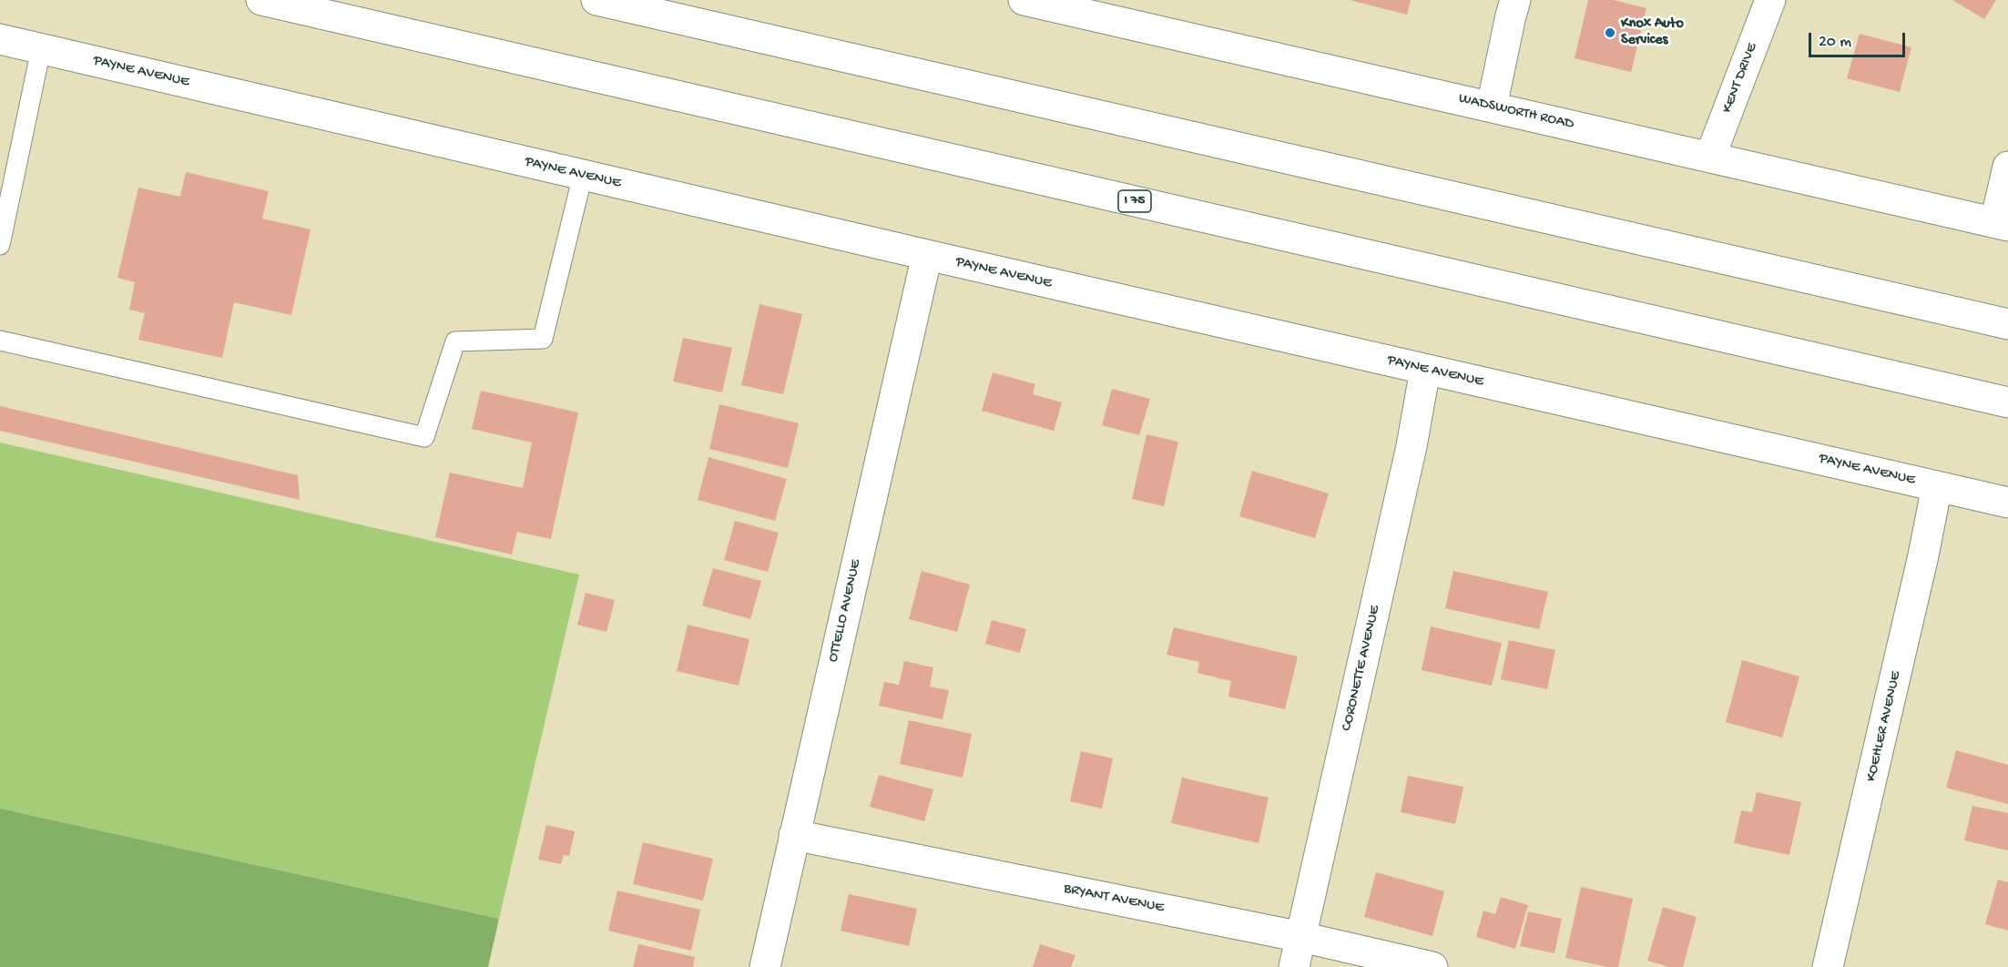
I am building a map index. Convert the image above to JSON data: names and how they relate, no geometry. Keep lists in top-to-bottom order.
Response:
{
  "streets": {
    "main road": [
      "PAYNE AVENUE",
      "KENT DRIVE",
      "WADSWORTH ROAD",
      "I 75",
      "OTTELLO AVENUE",
      "CORONETTE AVENUE",
      "KOEHLER AVENUE",
      "BRYANT AVENUE"
    ]
  },
  "crossings": [
    ["PAYNE AVENUE", "OTTELLO AVENUE"],
    ["PAYNE AVENUE", "CORONETTE AVENUE"],
    ["PAYNE AVENUE", "KOEHLER AVENUE"],
    ["KENT DRIVE", "WADSWORTH ROAD"],
    ["OTTELLO AVENUE", "BRYANT AVENUE"],
    ["CORONETTE AVENUE", "BRYANT AVENUE"]
  ],
  "places": ["Knox Auto Services"],
  "scale_bar": "20 m"
}
